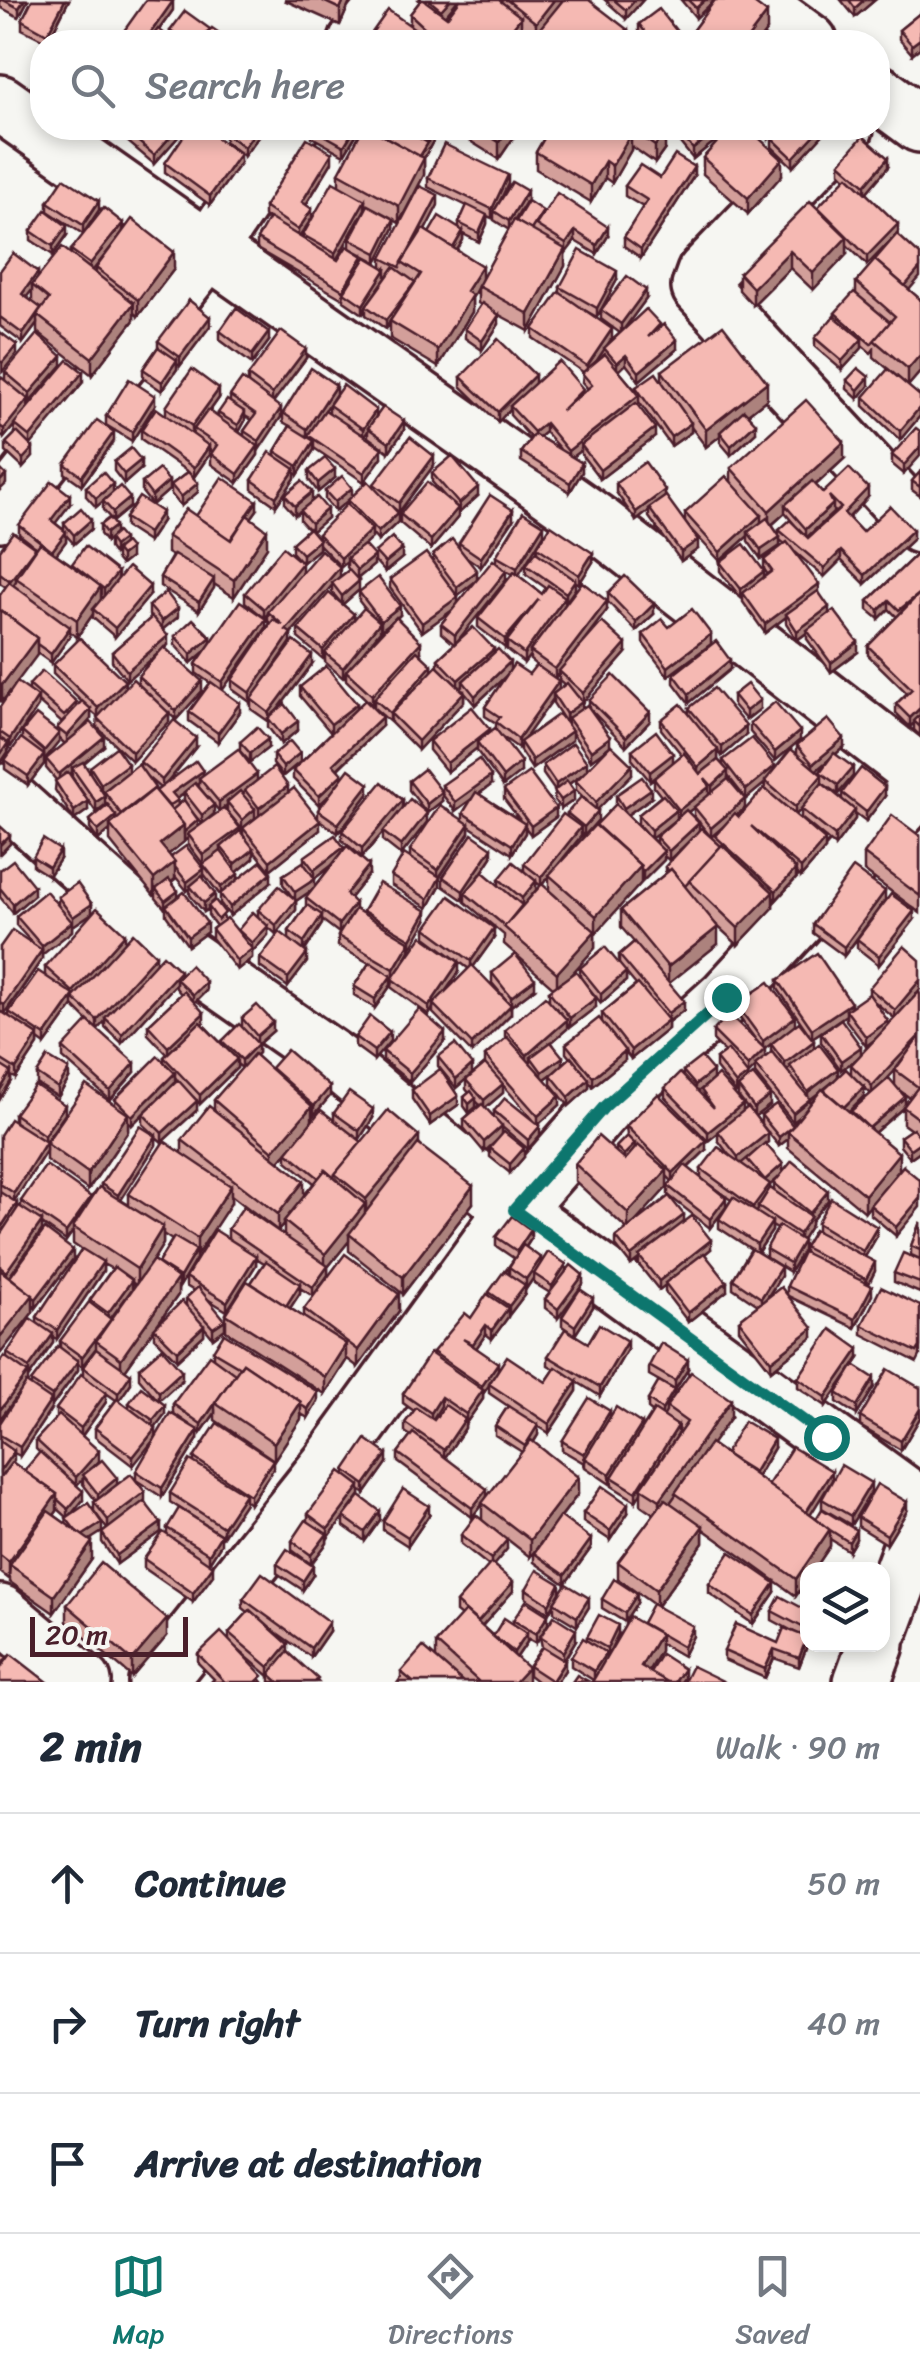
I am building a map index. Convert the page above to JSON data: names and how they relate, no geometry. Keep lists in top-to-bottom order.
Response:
{
  "scale_bar": "20 m",
  "page": {
    "search": "Search here",
    "scale": "20 m",
    "heading": ["2 min", "Walk · 90 m"],
    "list": [
      ["Continue", "50 m"],
      ["Turn right", "40 m"],
      "Arrive at destination"
    ],
    "nav": ["Map", "Directions", "Saved"]
  }
}
